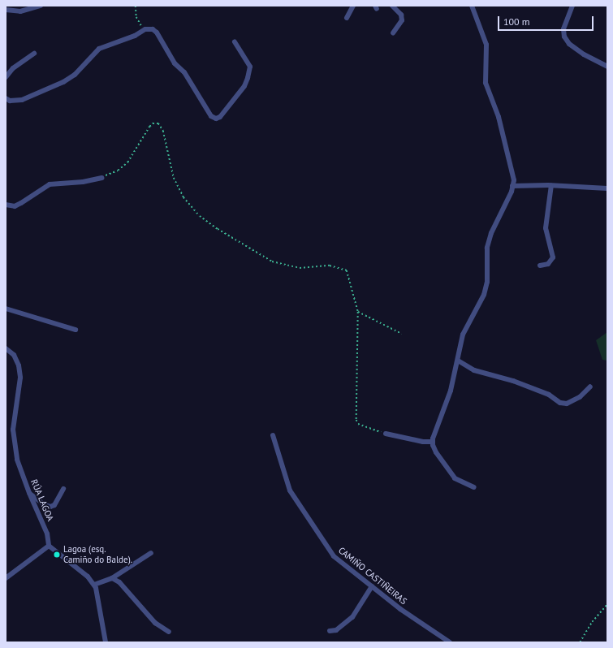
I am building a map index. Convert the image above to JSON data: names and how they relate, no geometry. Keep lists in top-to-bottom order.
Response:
{
  "streets": {
    "street": ["RÚA LAGOA", "CAMIÑO CASTIÑEIRAS"]
  },
  "places": ["Lagoa (esq. Camiño do Balde)."],
  "scale_bar": "100 m"
}
